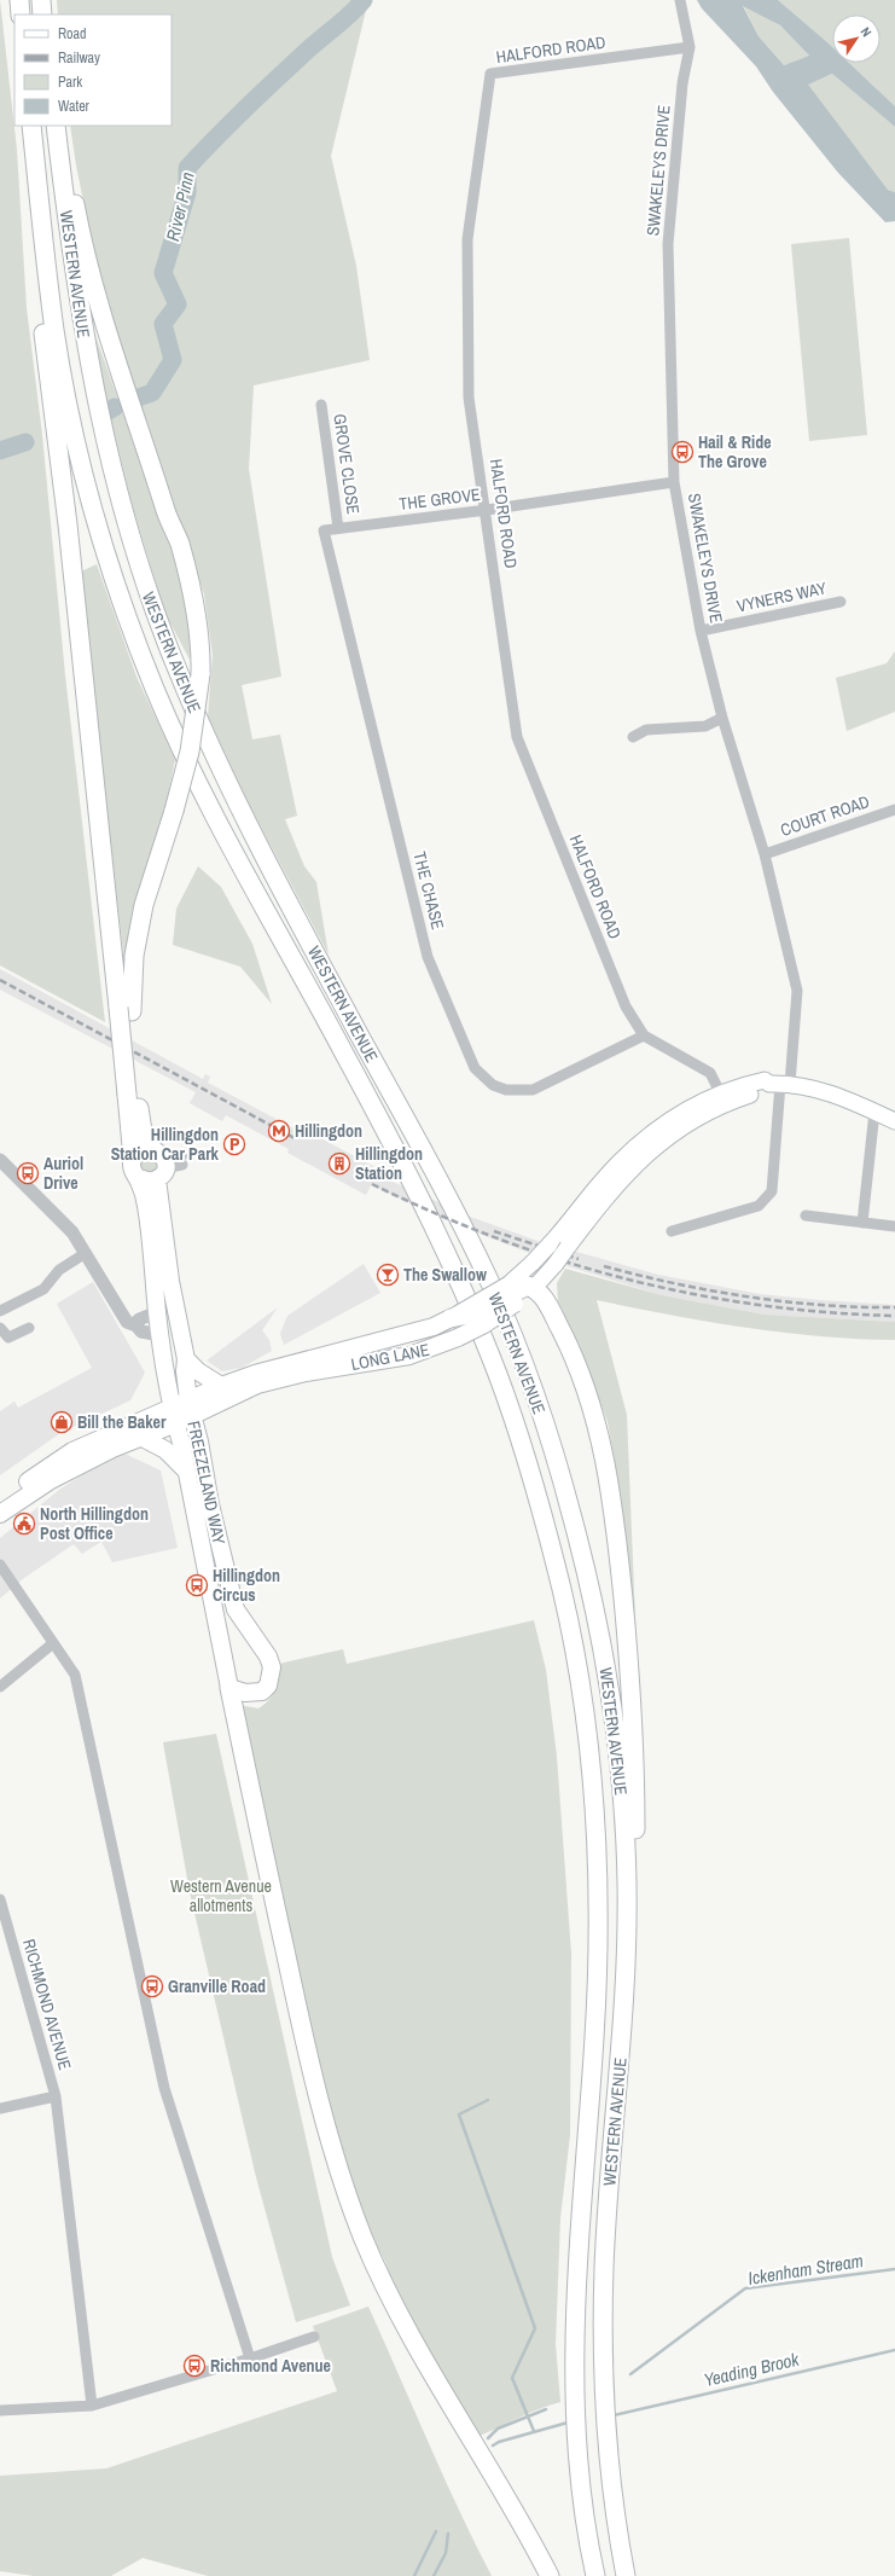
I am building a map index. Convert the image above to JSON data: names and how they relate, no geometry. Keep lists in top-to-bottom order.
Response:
{
  "streets": {
    "highway": ["WESTERN AVENUE"],
    "main road": ["LONG LANE", "FREEZELAND WAY"],
    "street": [
      "HALFORD ROAD",
      "SWAKELEYS DRIVE",
      "GROVE CLOSE",
      "THE GROVE",
      "VYNERS WAY",
      "COURT ROAD",
      "THE CHASE",
      "RICHMOND AVENUE"
    ]
  },
  "crossings": [
    ["HALFORD ROAD", "SWAKELEYS DRIVE"],
    ["HALFORD ROAD", "THE GROVE"],
    ["HALFORD ROAD", "THE CHASE"],
    ["HALFORD ROAD", "LONG LANE"],
    ["SWAKELEYS DRIVE", "THE GROVE"],
    ["SWAKELEYS DRIVE", "VYNERS WAY"],
    ["SWAKELEYS DRIVE", "COURT ROAD"],
    ["SWAKELEYS DRIVE", "LONG LANE"],
    ["GROVE CLOSE", "THE GROVE"],
    ["THE GROVE", "THE CHASE"],
    ["LONG LANE", "FREEZELAND WAY"]
  ],
  "water": ["River Pinn", "Ickenham Stream", "Yeading Brook"],
  "parks": ["Western Avenue allotments"],
  "places": {
    "bus stop": [
      "Hail & Ride The Grove",
      "Auriol Drive",
      "Hillingdon Circus",
      "Granville Road",
      "Richmond Avenue"
    ],
    "metro station": ["Hillingdon"],
    "parking": ["Hillingdon Station Car Park"],
    "building": ["Hillingdon Station"],
    "bar": ["The Swallow"],
    "shop": ["Bill the Baker"],
    "public building": ["North Hillingdon Post Office"]
  },
  "legend": [
    "Road",
    "Railway",
    "Park",
    "Water"
  ],
  "north": "top right"
}
